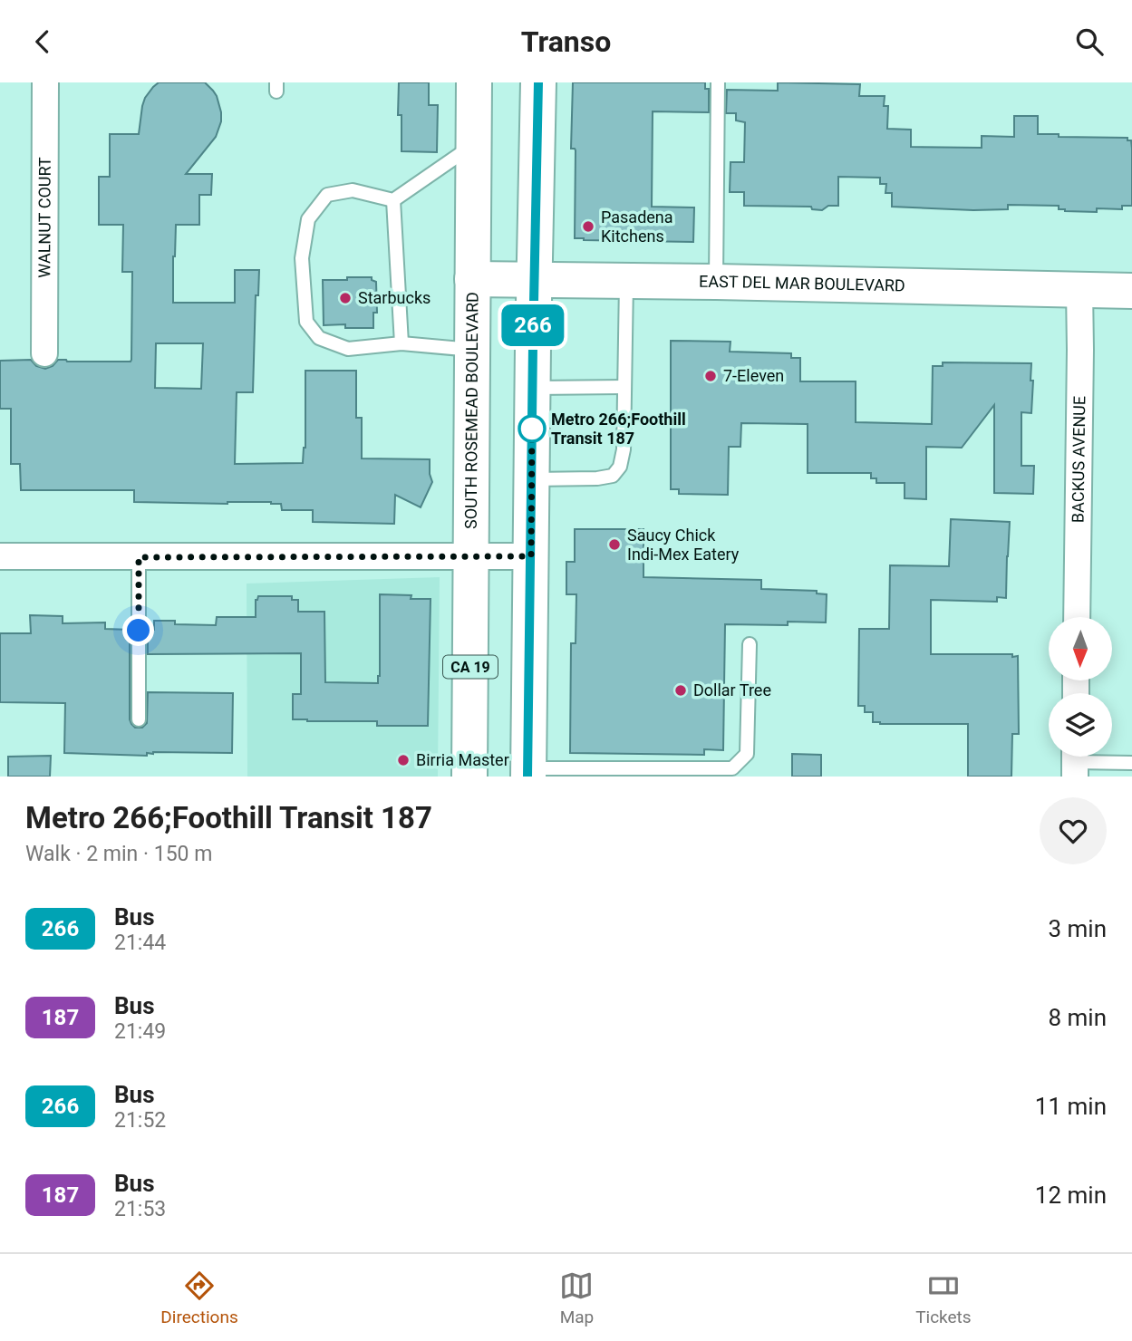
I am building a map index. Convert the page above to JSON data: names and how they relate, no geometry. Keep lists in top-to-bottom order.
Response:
{
  "streets": {
    "main road": ["EAST DEL MAR BOULEVARD", "SOUTH ROSEMEAD BOULEVARD", "CA 19"],
    "street": ["WALNUT COURT", "BACKUS AVENUE"]
  },
  "crossings": [
    ["EAST DEL MAR BOULEVARD", "SOUTH ROSEMEAD BOULEVARD"],
    ["EAST DEL MAR BOULEVARD", "BACKUS AVENUE"]
  ],
  "places": [
    "Pasadena Kitchens",
    "Starbucks",
    "7-Eleven",
    "Metro 266;Foothill Transit 187",
    "Saucy Chick Indi-Mex Eatery",
    "Dollar Tree",
    "Birria Master"
  ],
  "lines": ["bus line 266"],
  "north": "bottom",
  "page": {
    "header": "Transo",
    "on_map": "266",
    "heading": ["Metro 266;Foothill Transit 187", "Walk · 2 min · 150 m"],
    "list": [
      {
        "mark": "266",
        "name": "Bus",
        "note": "21:44",
        "value": "3 min"
      },
      {
        "mark": "187",
        "name": "Bus",
        "note": "21:49",
        "value": "8 min"
      },
      {
        "mark": "266",
        "name": "Bus",
        "note": "21:52",
        "value": "11 min"
      },
      {
        "mark": "187",
        "name": "Bus",
        "note": "21:53",
        "value": "12 min"
      }
    ],
    "tabs": ["Directions", "Map", "Tickets"]
  }
}
